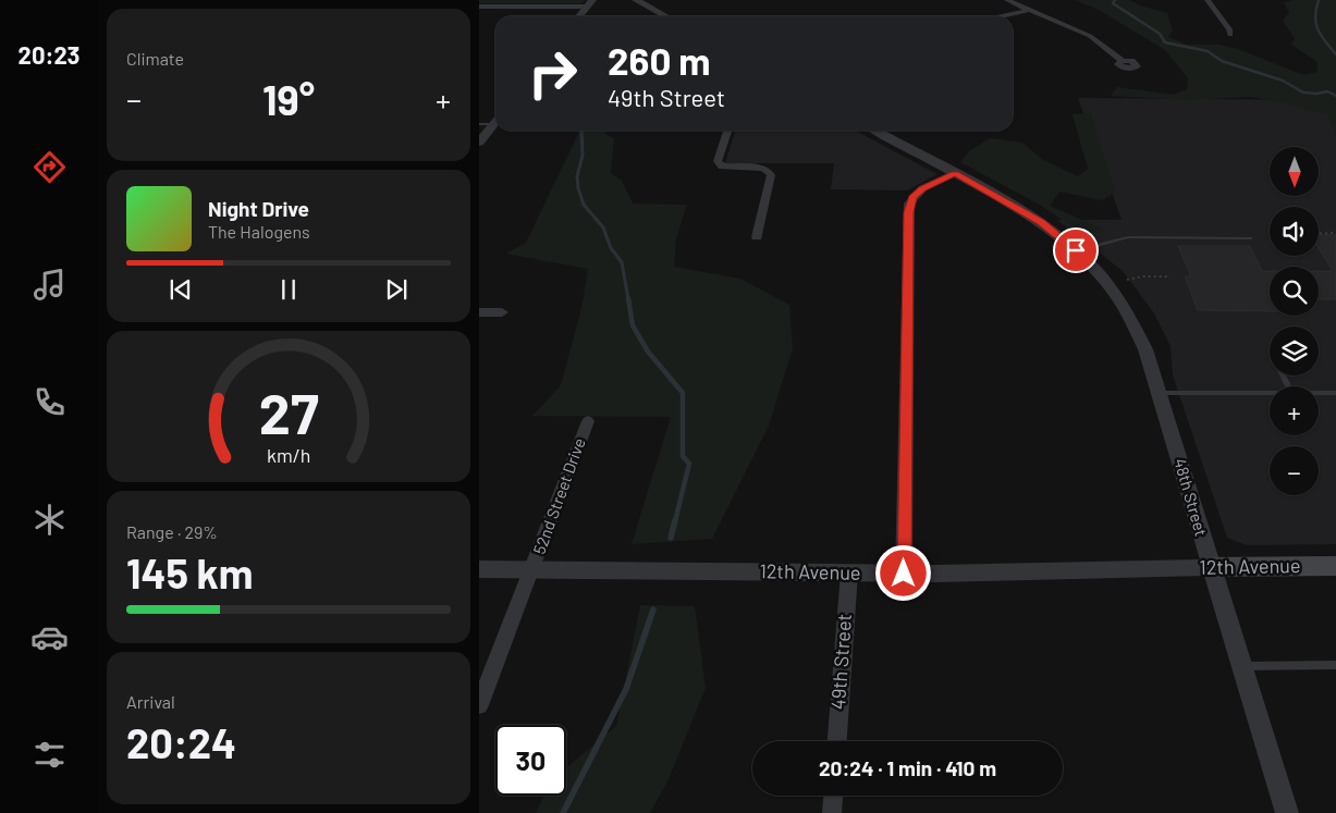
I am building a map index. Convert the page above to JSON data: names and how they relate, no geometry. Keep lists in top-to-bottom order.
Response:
{
  "streets": {
    "main road": ["12th Avenue"],
    "street": ["52nd Street Drive", "48th Street", "49th Street"]
  },
  "crossings": [
    ["52nd Street Drive", "12th Avenue"],
    ["48th Street", "12th Avenue"],
    ["12th Avenue", "49th Street"]
  ],
  "north": "bottom",
  "page": {
    "tabs": "20:23",
    "tile": [
      "Climate",
      ["Range · 29%", "145 km"],
      ["Arrival", "20:24"]
    ],
    "turn": ["260 m", "49th Street"],
    "heat": ["−", "19°", "+"],
    "map_buttons": ["+", "−"],
    "song": ["Night Drive", "The Halogens"],
    "limit": "30",
    "trip": "20:24 · 1 min · 410 m",
    "gauge": ["27", "km/h"]
  }
}
